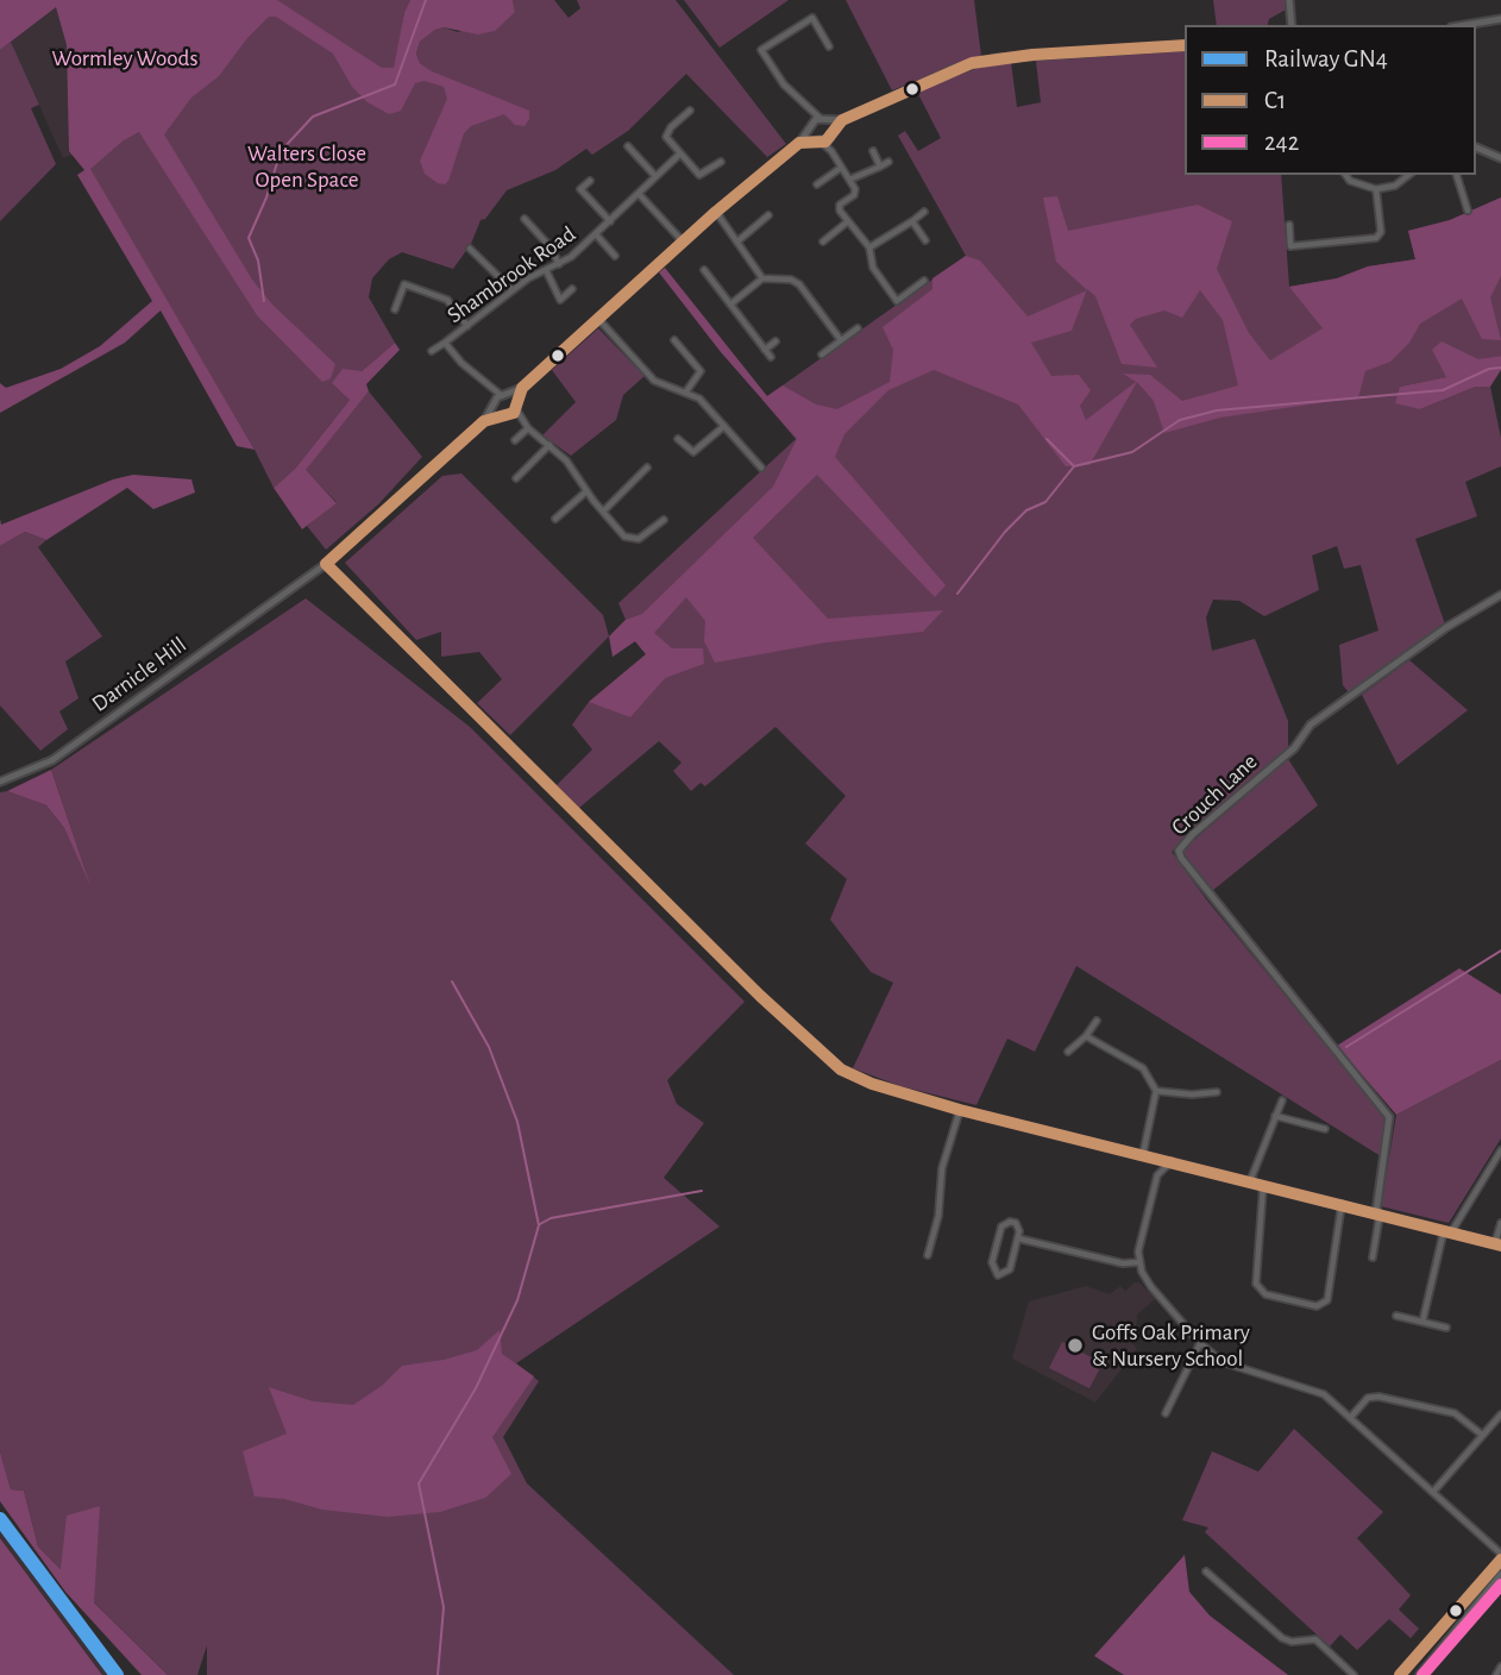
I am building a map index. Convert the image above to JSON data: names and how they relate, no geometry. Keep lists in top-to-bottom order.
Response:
{
  "streets": {
    "street": ["Shambrook Road", "Darnicle Hill", "Crouch Lane"]
  },
  "crossings": [
    ["Shambrook Road", "Darnicle Hill"]
  ],
  "parks": ["Wormley Woods", "Walters Close Open Space"],
  "places": ["Goffs Oak Primary & Nursery School"],
  "lines": ["transit line C1", "rail line GN4", "transit line 242"],
  "legend": ["Railway GN4", "C1", "242"]
}
